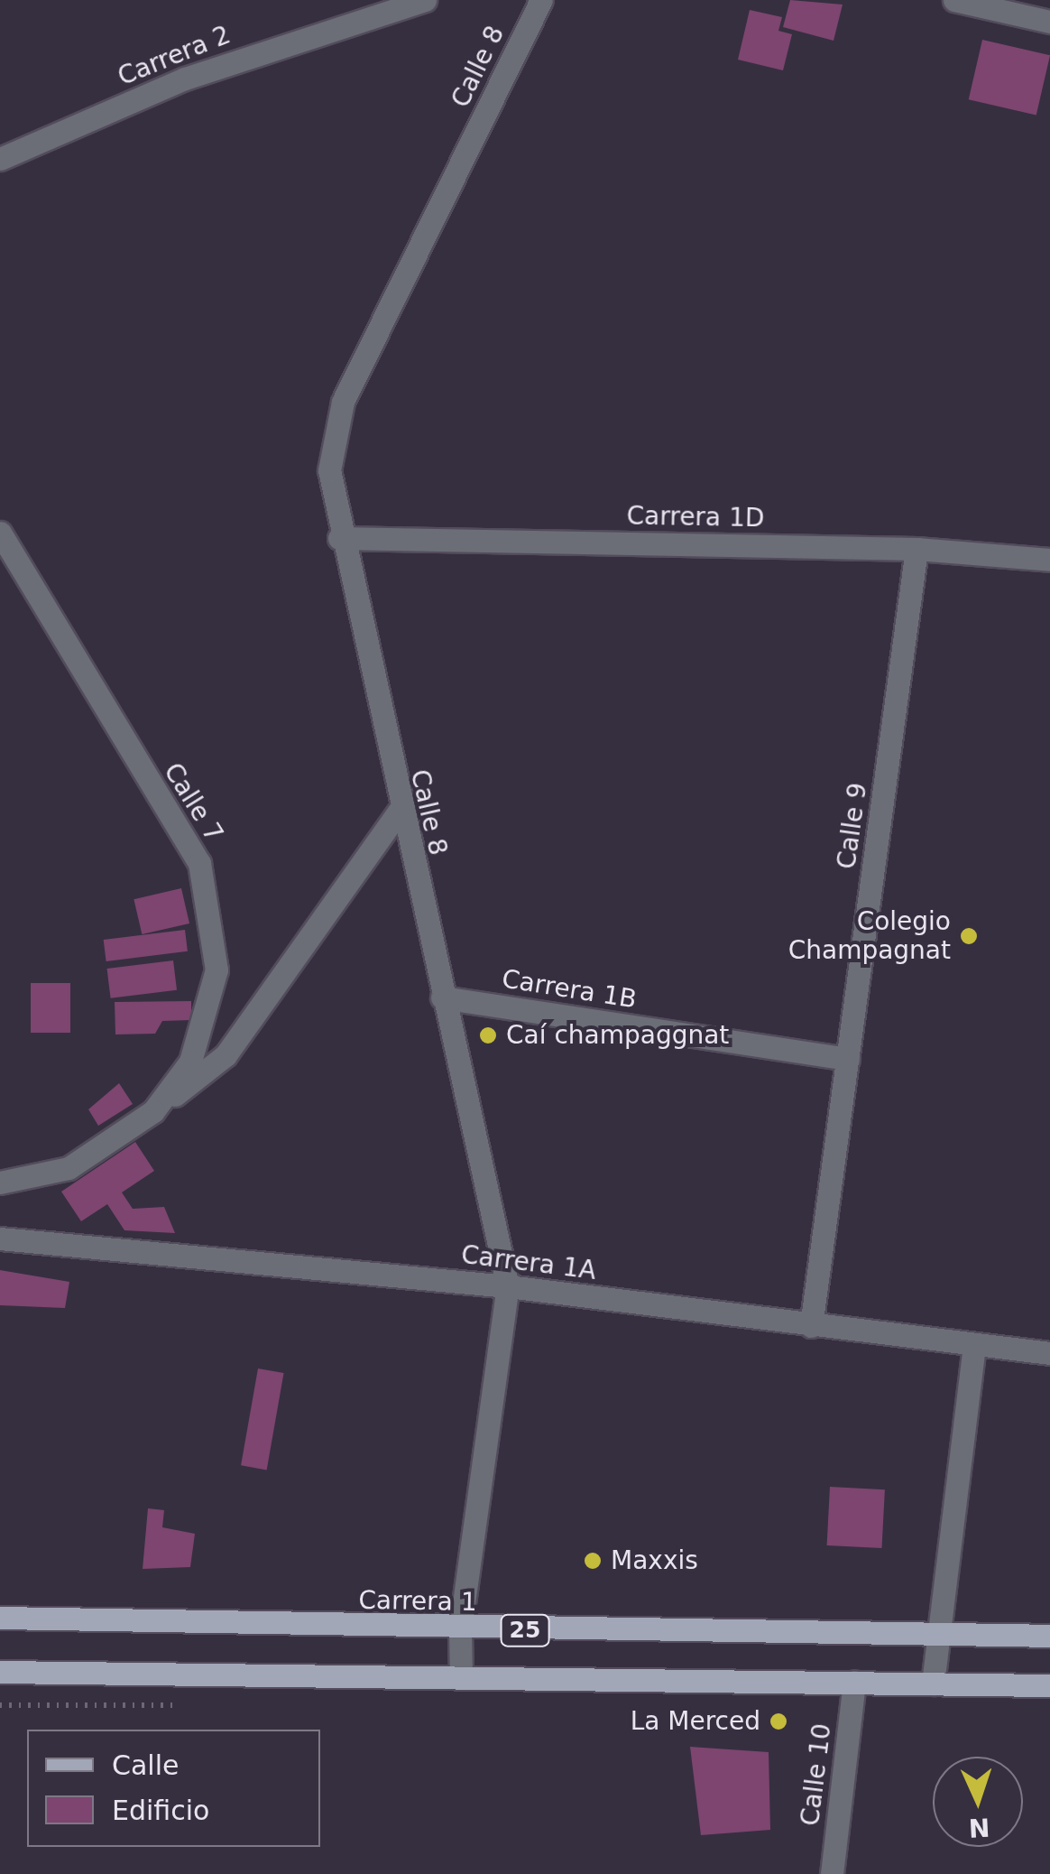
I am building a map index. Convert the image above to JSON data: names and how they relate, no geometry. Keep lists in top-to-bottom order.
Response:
{
  "streets": {
    "main road": ["Carrera 1", "25"],
    "street": [
      "Carrera 2",
      "Calle 8",
      "Carrera 1D",
      "Calle 7",
      "Calle 9",
      "Carrera 1B",
      "Carrera 1A",
      "Calle 10"
    ]
  },
  "crossings": [
    ["Calle 8", "Carrera 1D"],
    ["Calle 8", "Carrera 1B"],
    ["Calle 8", "Carrera 1A"],
    ["Calle 8", "Carrera 1"],
    ["Calle 8", "25"],
    ["Carrera 1D", "Calle 9"],
    ["Calle 9", "Carrera 1B"],
    ["Calle 9", "Carrera 1A"],
    ["25", "Calle 10"]
  ],
  "places": [
    "Colegio Champagnat",
    "Caí champaggnat",
    "Maxxis",
    "La Merced"
  ],
  "legend": ["Calle", "Edificio"],
  "north": "bottom"
}
